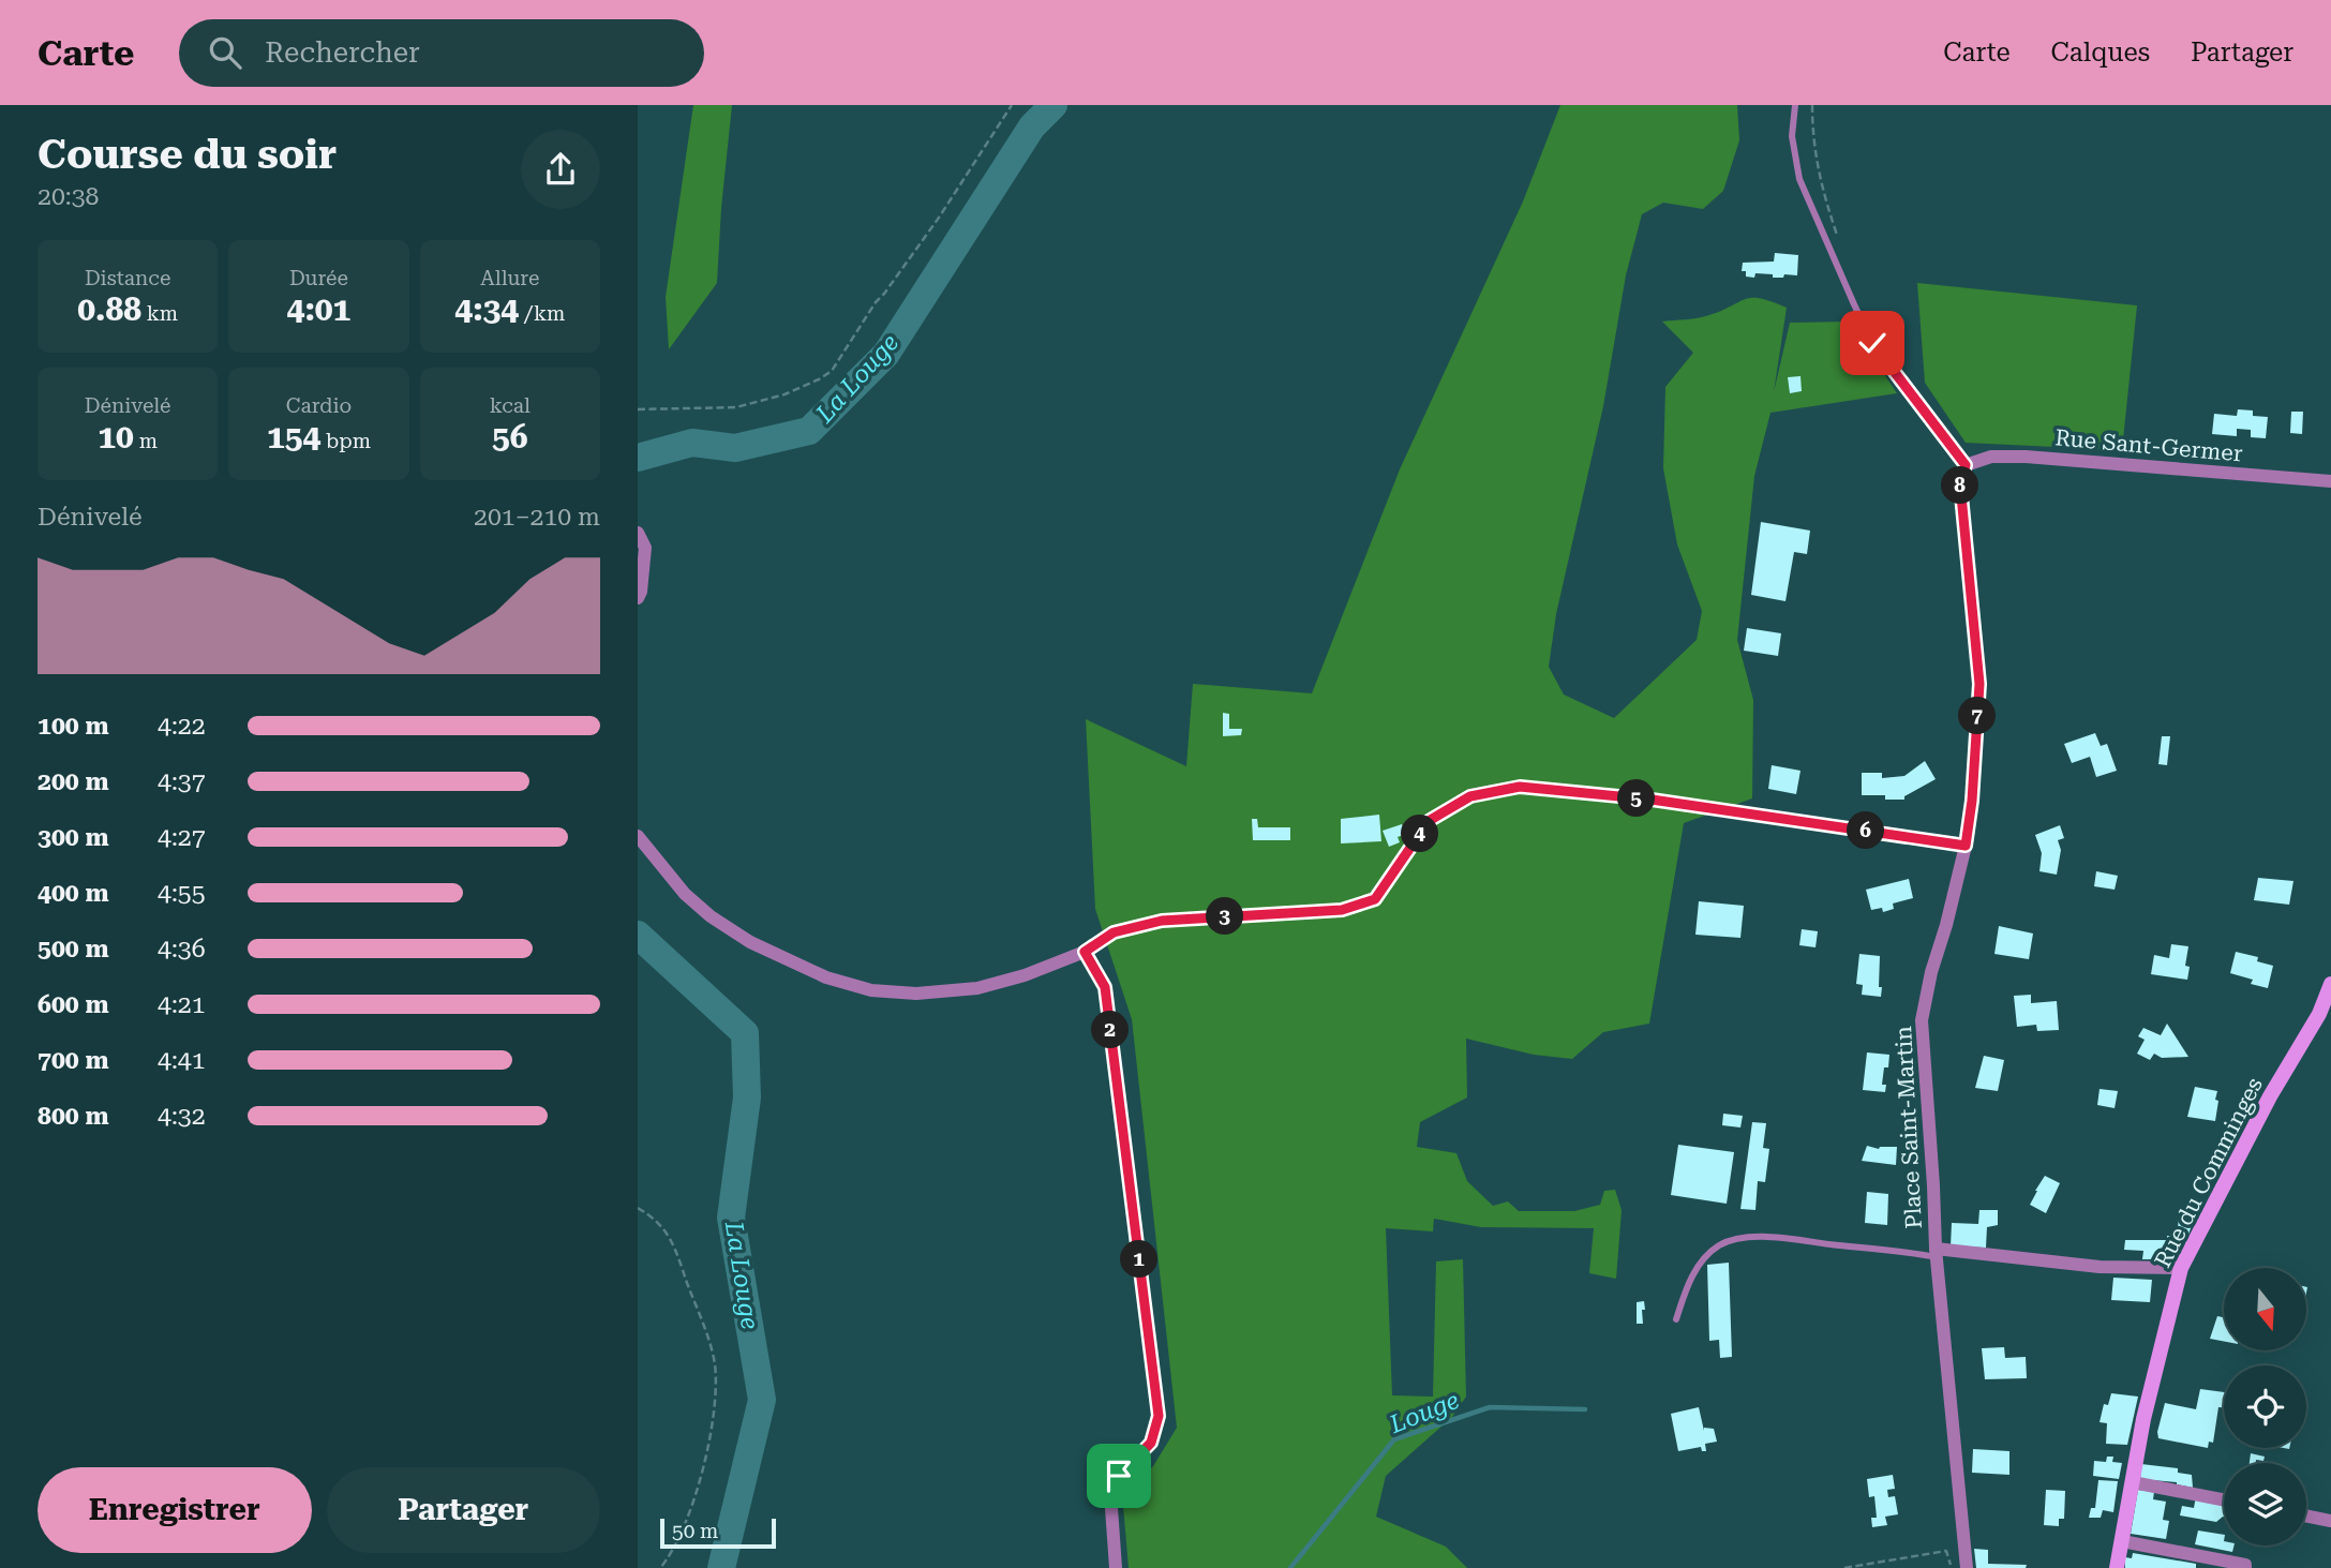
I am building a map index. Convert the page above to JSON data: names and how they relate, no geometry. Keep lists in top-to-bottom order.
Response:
{
  "streets": {
    "street": ["Rue Sant-Germer", "Place Saint-Martin", "Rue du Comminges"]
  },
  "crossings": [
    ["Rue Sant-Germer", "Place Saint-Martin"]
  ],
  "water": ["La Louge", "Louge"],
  "scale_bar": "50 m",
  "north": "bottom",
  "page": {
    "header": "Carte",
    "search": "Rechercher",
    "nav": ["Carte", "Calques", "Partager"],
    "heading": ["Course du soir", "20:38"],
    "stats": [
      ["Distance", "0.88 km"],
      ["Durée", "4:01"],
      ["Allure", "4:34 /km"],
      ["Dénivelé", "10 m"],
      ["Cardio", "154 bpm"],
      ["kcal", "56"]
    ],
    "pins": [
      "8",
      "7",
      "5",
      "6",
      "4",
      "3",
      "2",
      "1"
    ],
    "chart": ["Dénivelé", "201–210 m"],
    "list": [
      {
        "name": "100 m",
        "note": "4:22"
      },
      {
        "name": "200 m",
        "note": "4:37"
      },
      {
        "name": "300 m",
        "note": "4:27"
      },
      {
        "name": "400 m",
        "note": "4:55"
      },
      {
        "name": "500 m",
        "note": "4:36"
      },
      {
        "name": "600 m",
        "note": "4:21"
      },
      {
        "name": "700 m",
        "note": "4:41"
      },
      {
        "name": "800 m",
        "note": "4:32"
      }
    ],
    "buttons": ["Enregistrer", "Partager"],
    "scale": "50 m"
  }
}
